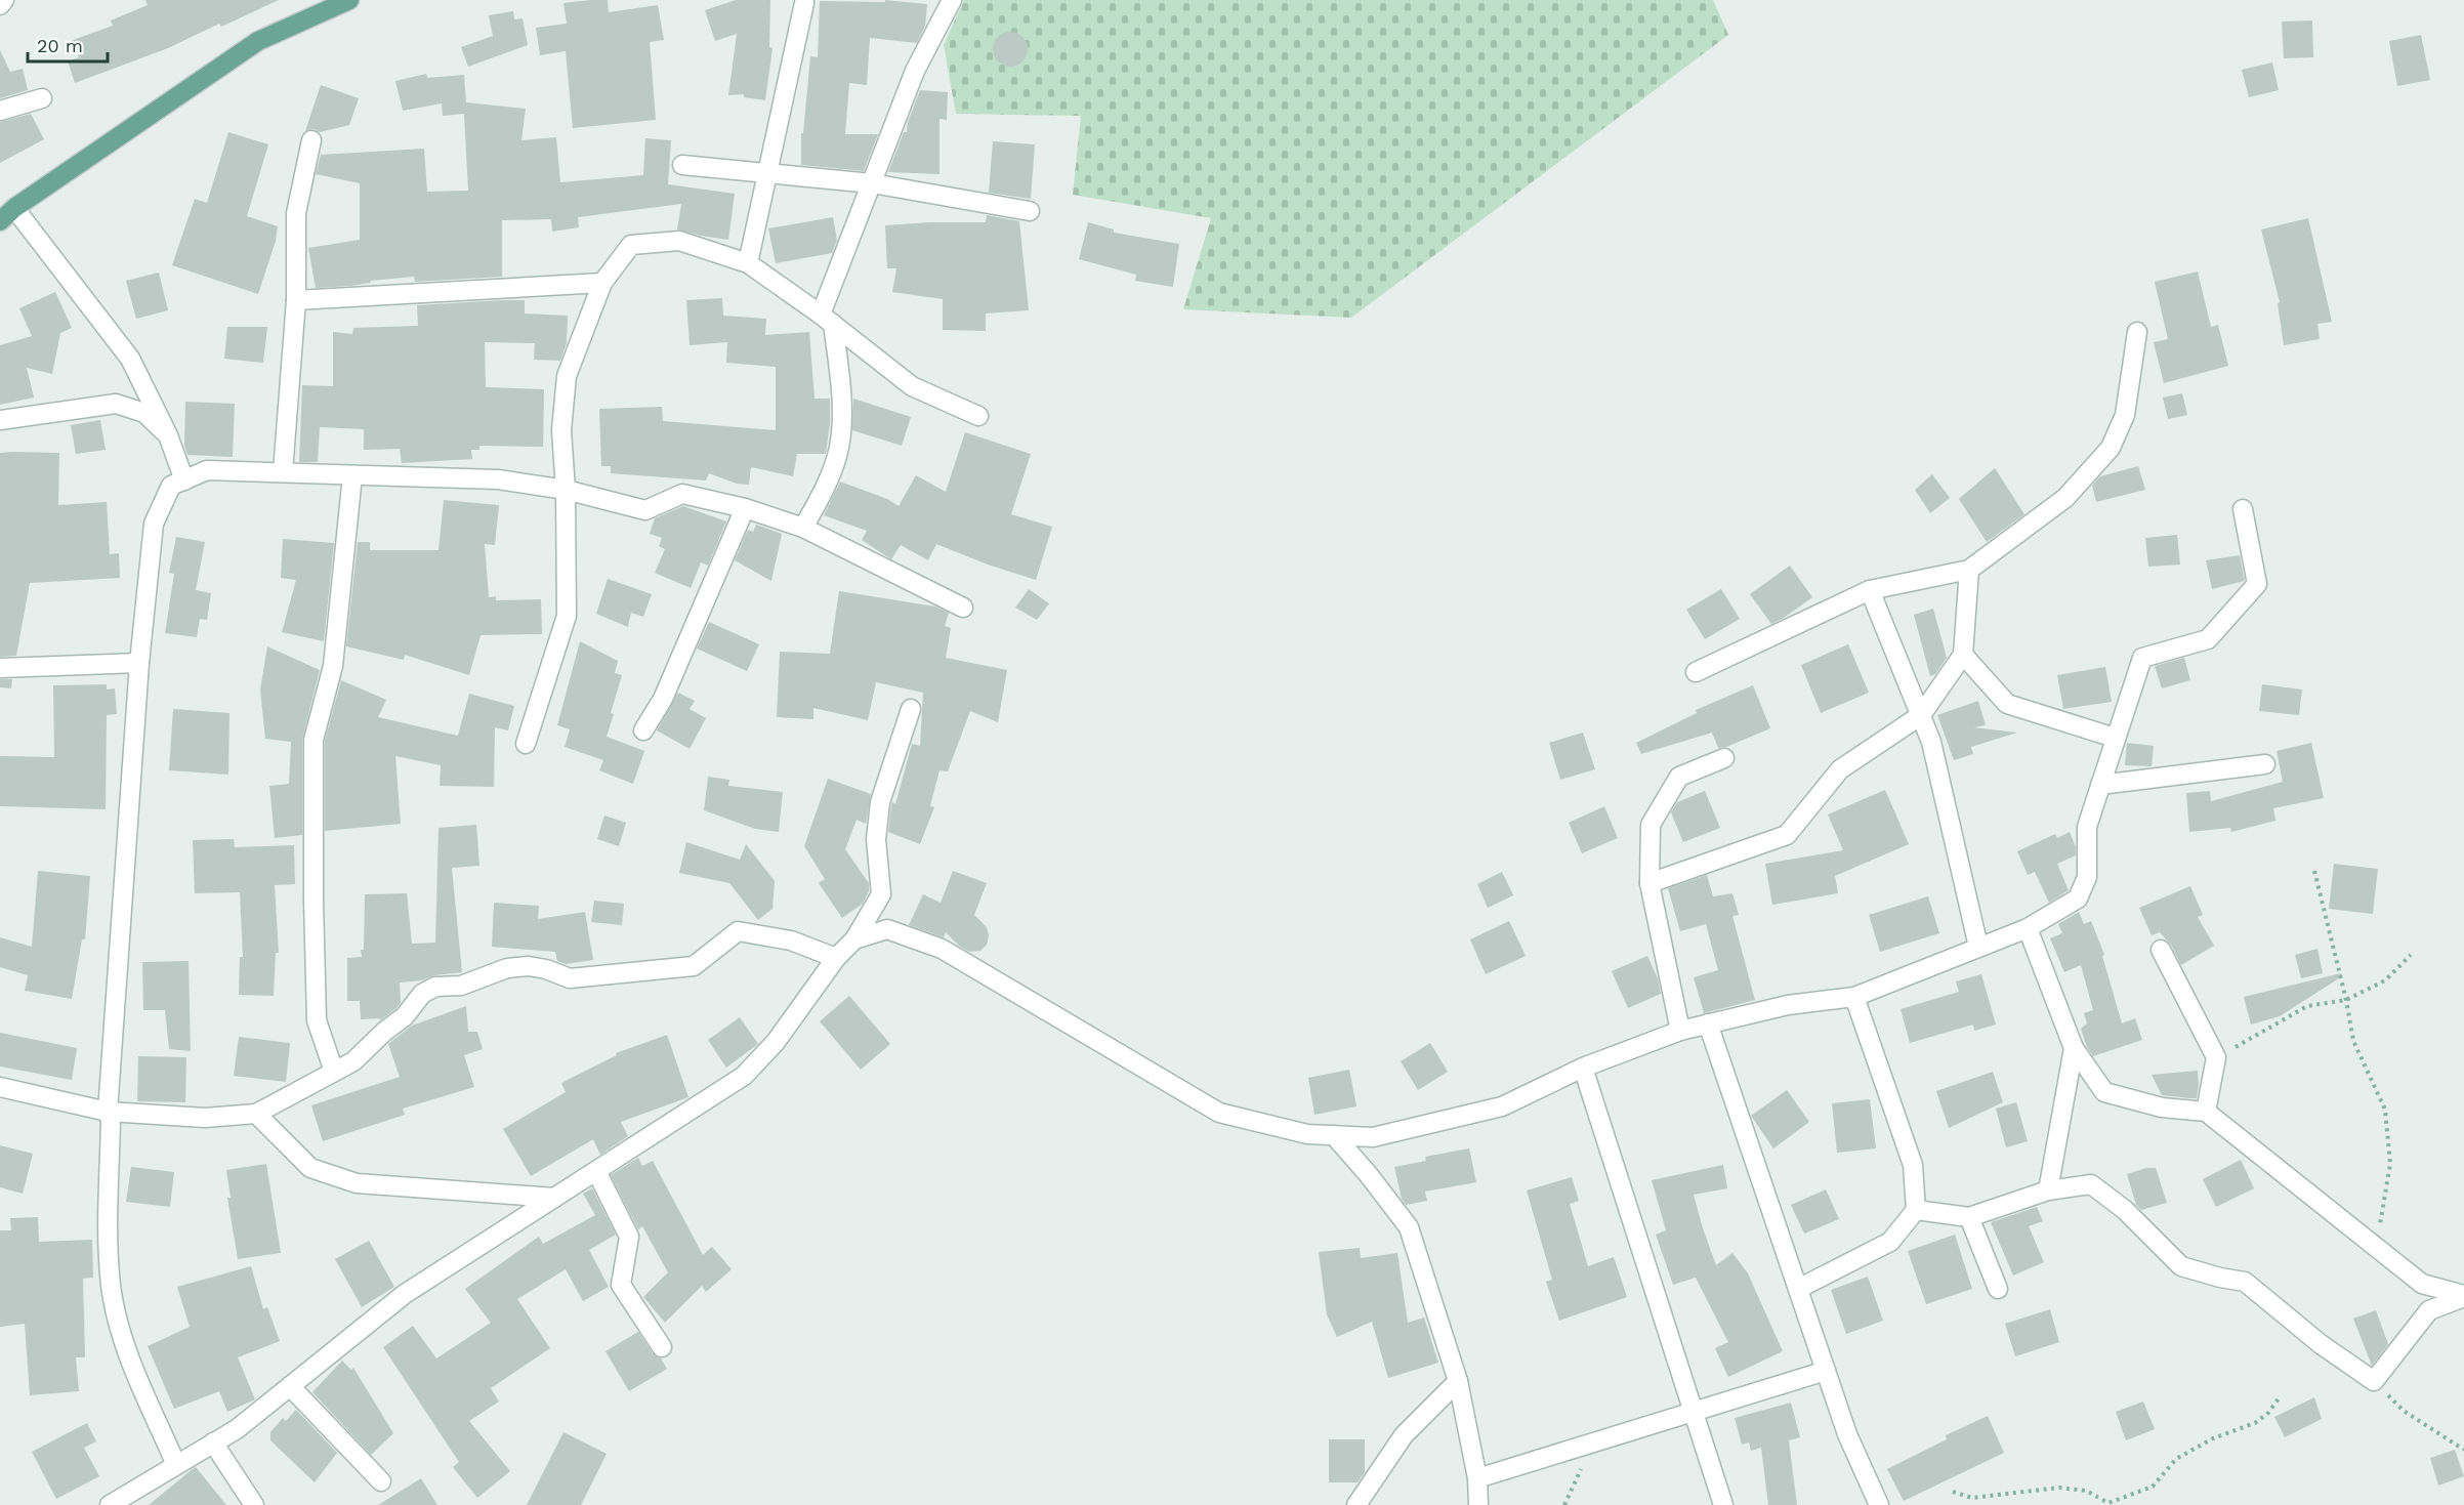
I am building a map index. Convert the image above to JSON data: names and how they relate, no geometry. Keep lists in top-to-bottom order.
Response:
{
  "scale_bar": "20 m"
}
